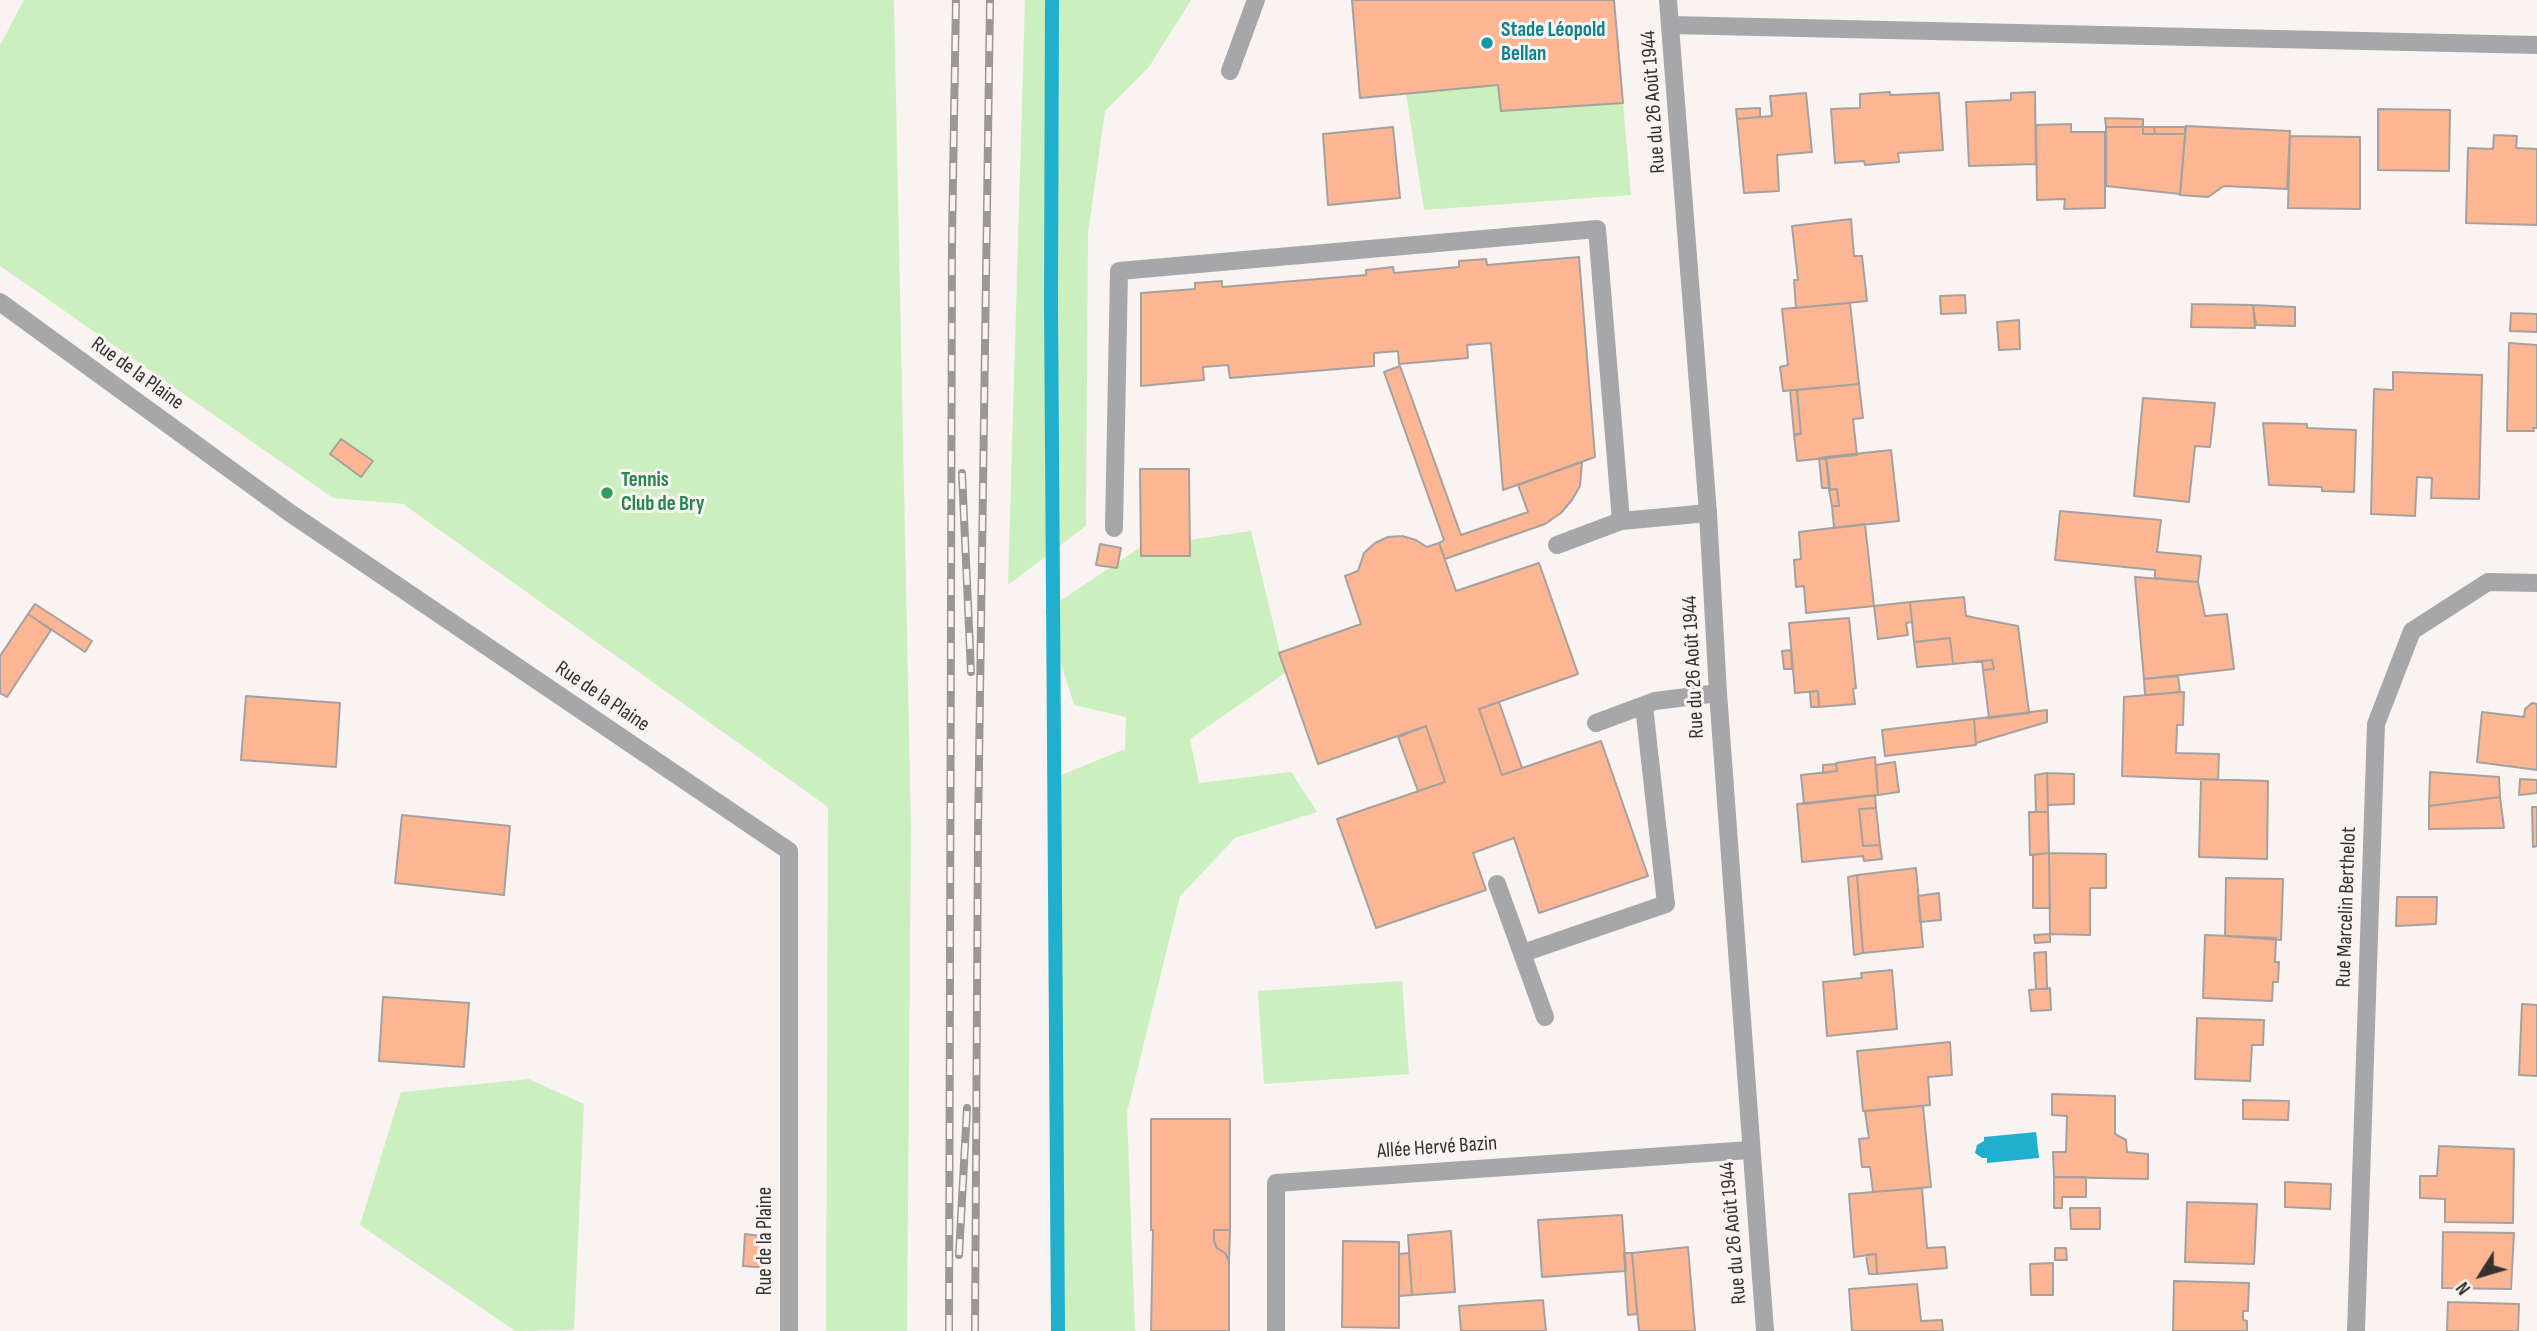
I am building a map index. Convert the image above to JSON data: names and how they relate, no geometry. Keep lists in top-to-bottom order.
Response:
{
  "streets": {
    "street": [
      "Rue du 26 Août 1944",
      "Rue de la Plaine",
      "Rue Marcelin Berthelot",
      "Allée Hervé Bazin"
    ]
  },
  "crossings": [
    ["Rue du 26 Août 1944", "Allée Hervé Bazin"]
  ],
  "places": ["Stade Léopold Bellan", "Tennis Club de Bry"],
  "north": "bottom left"
}
